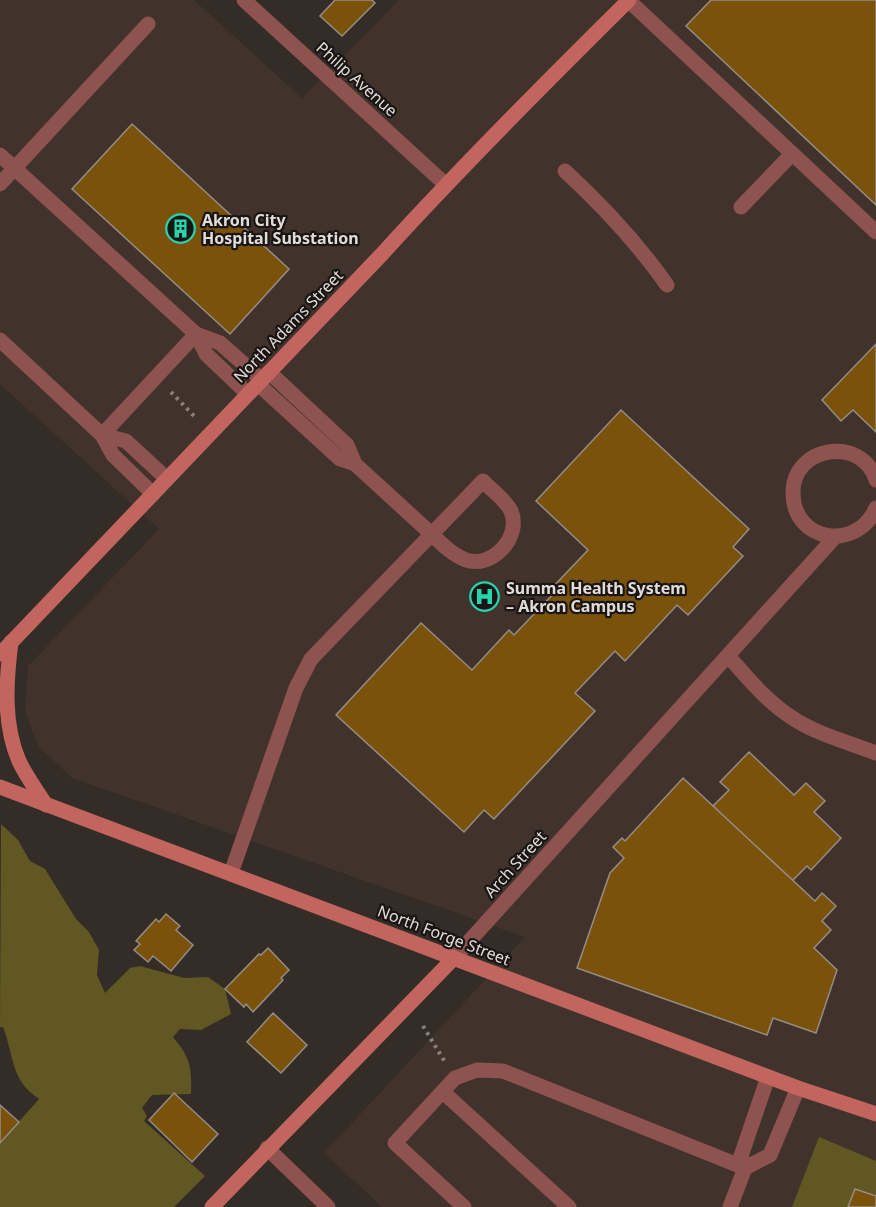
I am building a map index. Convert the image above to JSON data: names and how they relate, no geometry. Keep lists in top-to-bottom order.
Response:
{
  "streets": {
    "street": [
      "Philip Avenue",
      "North Adams Street",
      "Arch Street",
      "North Forge Street"
    ]
  },
  "crossings": [
    ["Philip Avenue", "North Adams Street"],
    ["Arch Street", "North Forge Street"]
  ],
  "places": {
    "building": ["Akron City Hospital Substation"],
    "hospital": ["Summa Health System – Akron Campus"]
  }
}
